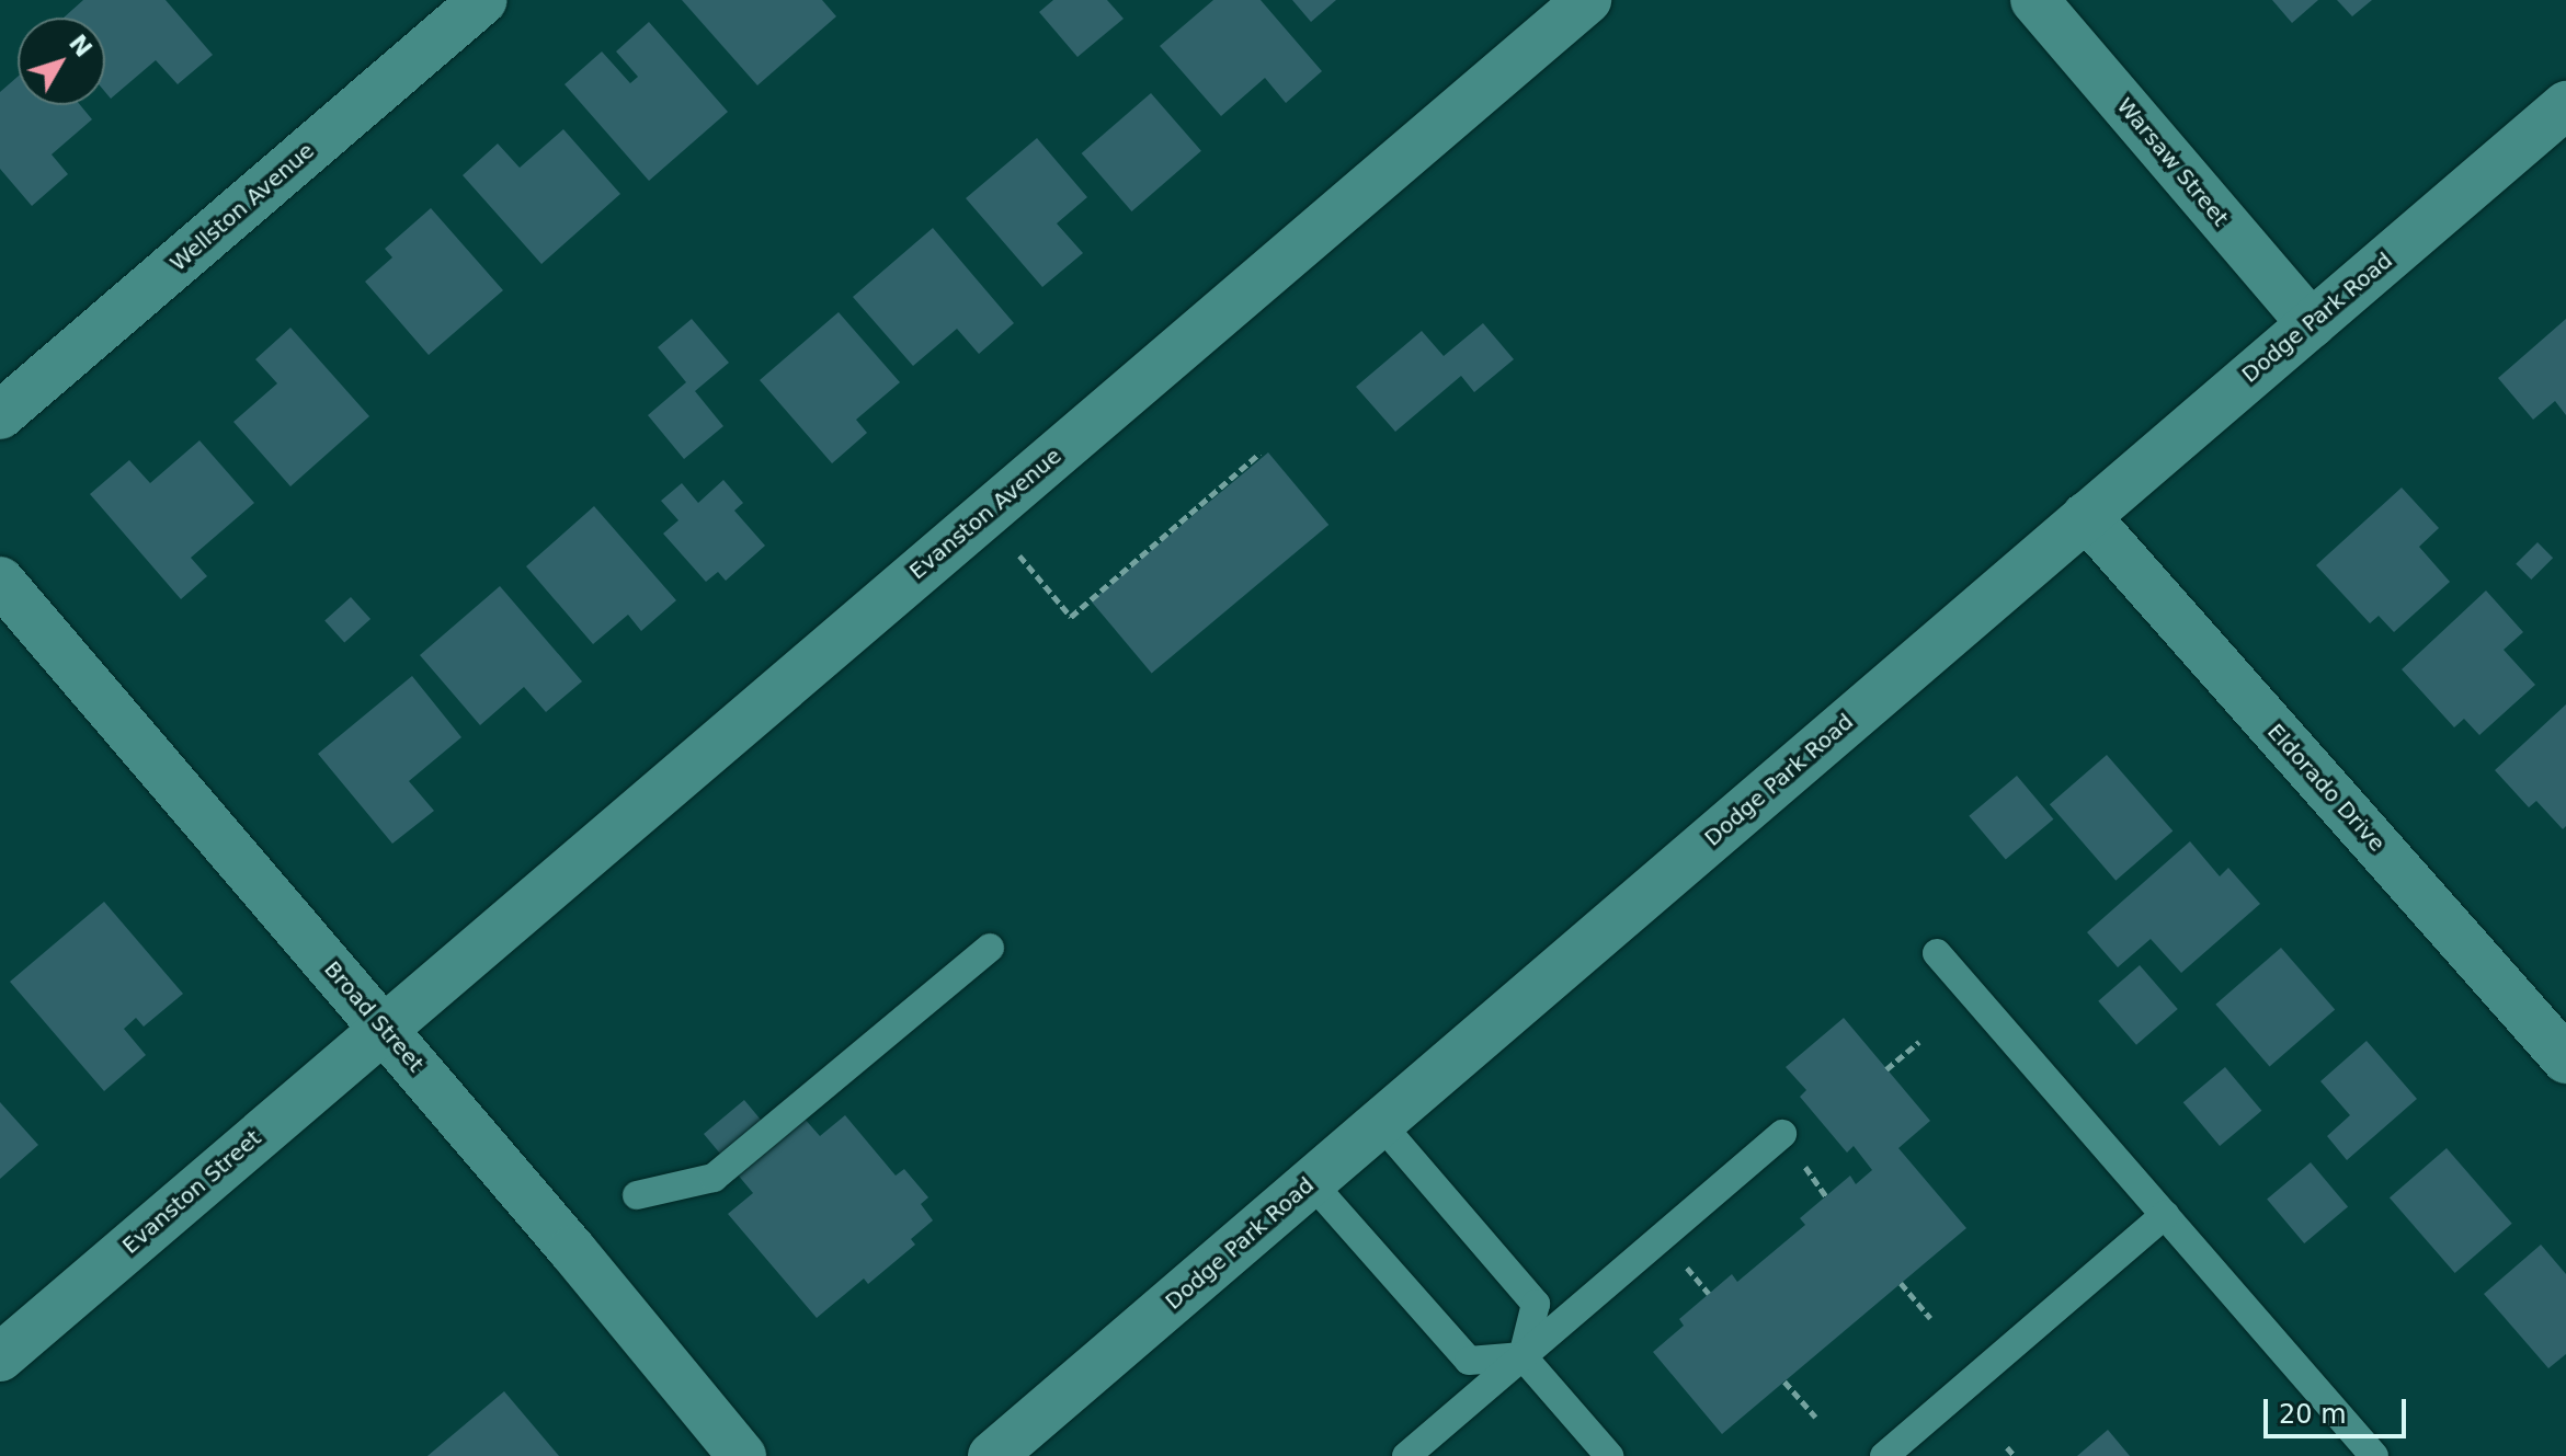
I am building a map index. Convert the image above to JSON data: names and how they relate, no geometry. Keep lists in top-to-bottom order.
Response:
{
  "streets": {
    "street": [
      "Warsaw Street",
      "Wellston Avenue",
      "Dodge Park Road",
      "Evanston Avenue",
      "Eldorado Drive",
      "Broad Street",
      "Evanston Street"
    ]
  },
  "crossings": [
    ["Warsaw Street", "Dodge Park Road"],
    ["Dodge Park Road", "Eldorado Drive"],
    ["Evanston Avenue", "Broad Street"],
    ["Evanston Avenue", "Evanston Street"],
    ["Broad Street", "Evanston Street"]
  ],
  "scale_bar": "20 m",
  "north": "top right"
}
